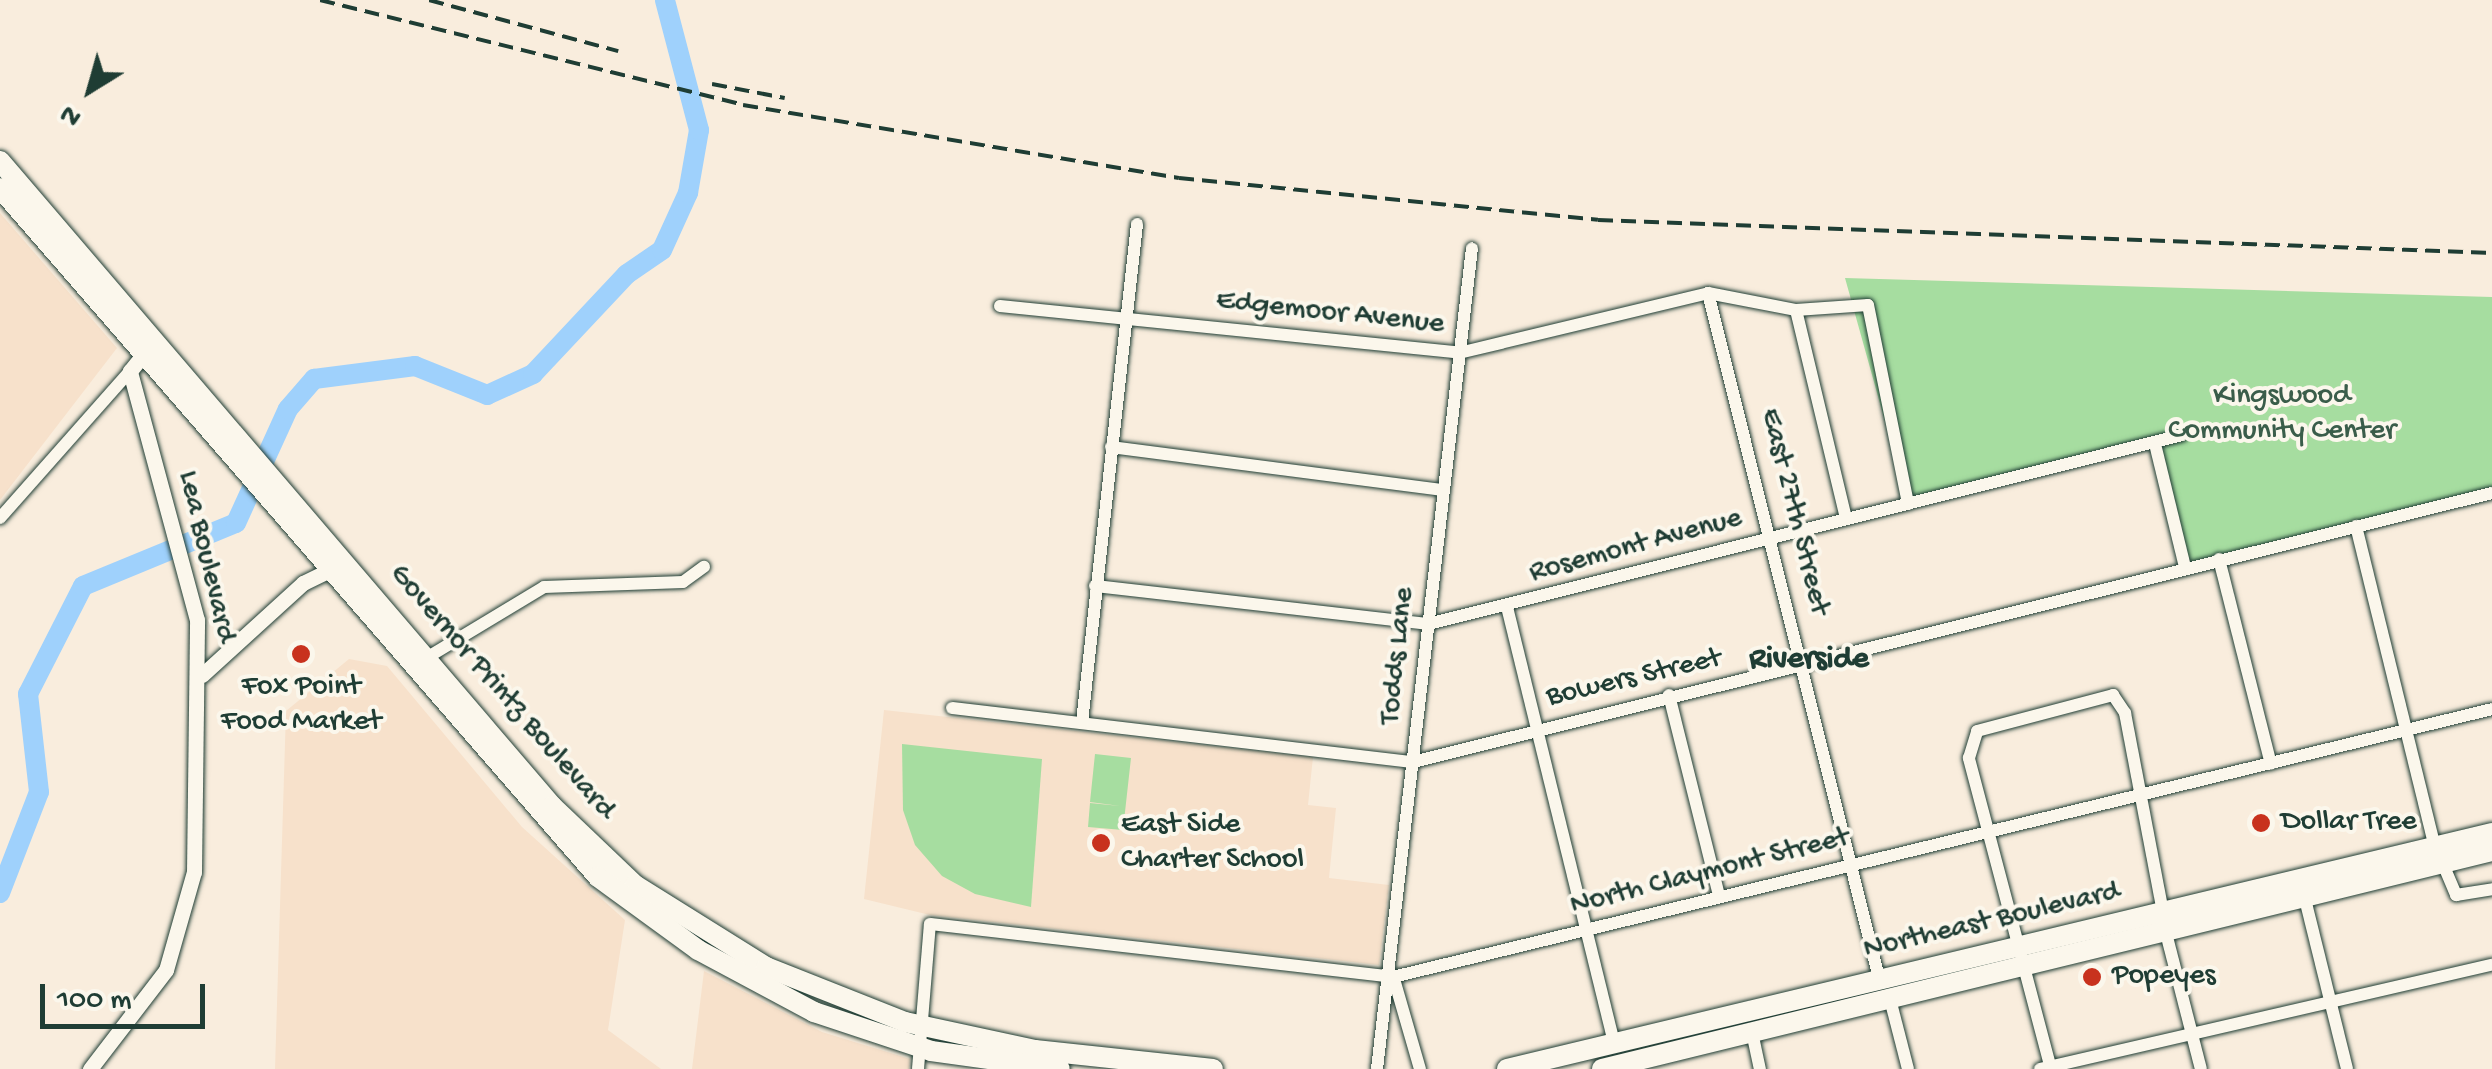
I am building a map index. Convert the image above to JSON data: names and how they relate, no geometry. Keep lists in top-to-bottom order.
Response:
{
  "streets": {
    "main road": ["Governor Printz Boulevard", "Northeast Boulevard"],
    "street": [
      "Edgemoor Avenue",
      "East 27th Street",
      "Rosemont Avenue",
      "Lea Boulevard",
      "Todds Lane",
      "Bowers Street",
      "North Claymont Street"
    ]
  },
  "crossings": [
    ["Edgemoor Avenue", "East 27th Street"],
    ["Edgemoor Avenue", "Todds Lane"],
    ["East 27th Street", "Rosemont Avenue"],
    ["East 27th Street", "Bowers Street"],
    ["East 27th Street", "North Claymont Street"],
    ["East 27th Street", "Northeast Boulevard"],
    ["Rosemont Avenue", "Todds Lane"],
    ["Lea Boulevard", "Governor Printz Boulevard"],
    ["Todds Lane", "Bowers Street"],
    ["Todds Lane", "North Claymont Street"],
    ["Governor Printz Boulevard", "North Claymont Street"]
  ],
  "districts": ["Riverside"],
  "parks": ["Kingswood Community Center"],
  "places": [
    "Fox Point Food Market",
    "Dollar Tree",
    "East Side Charter School",
    "Popeyes"
  ],
  "scale_bar": "100 m",
  "north": "bottom left"
}
